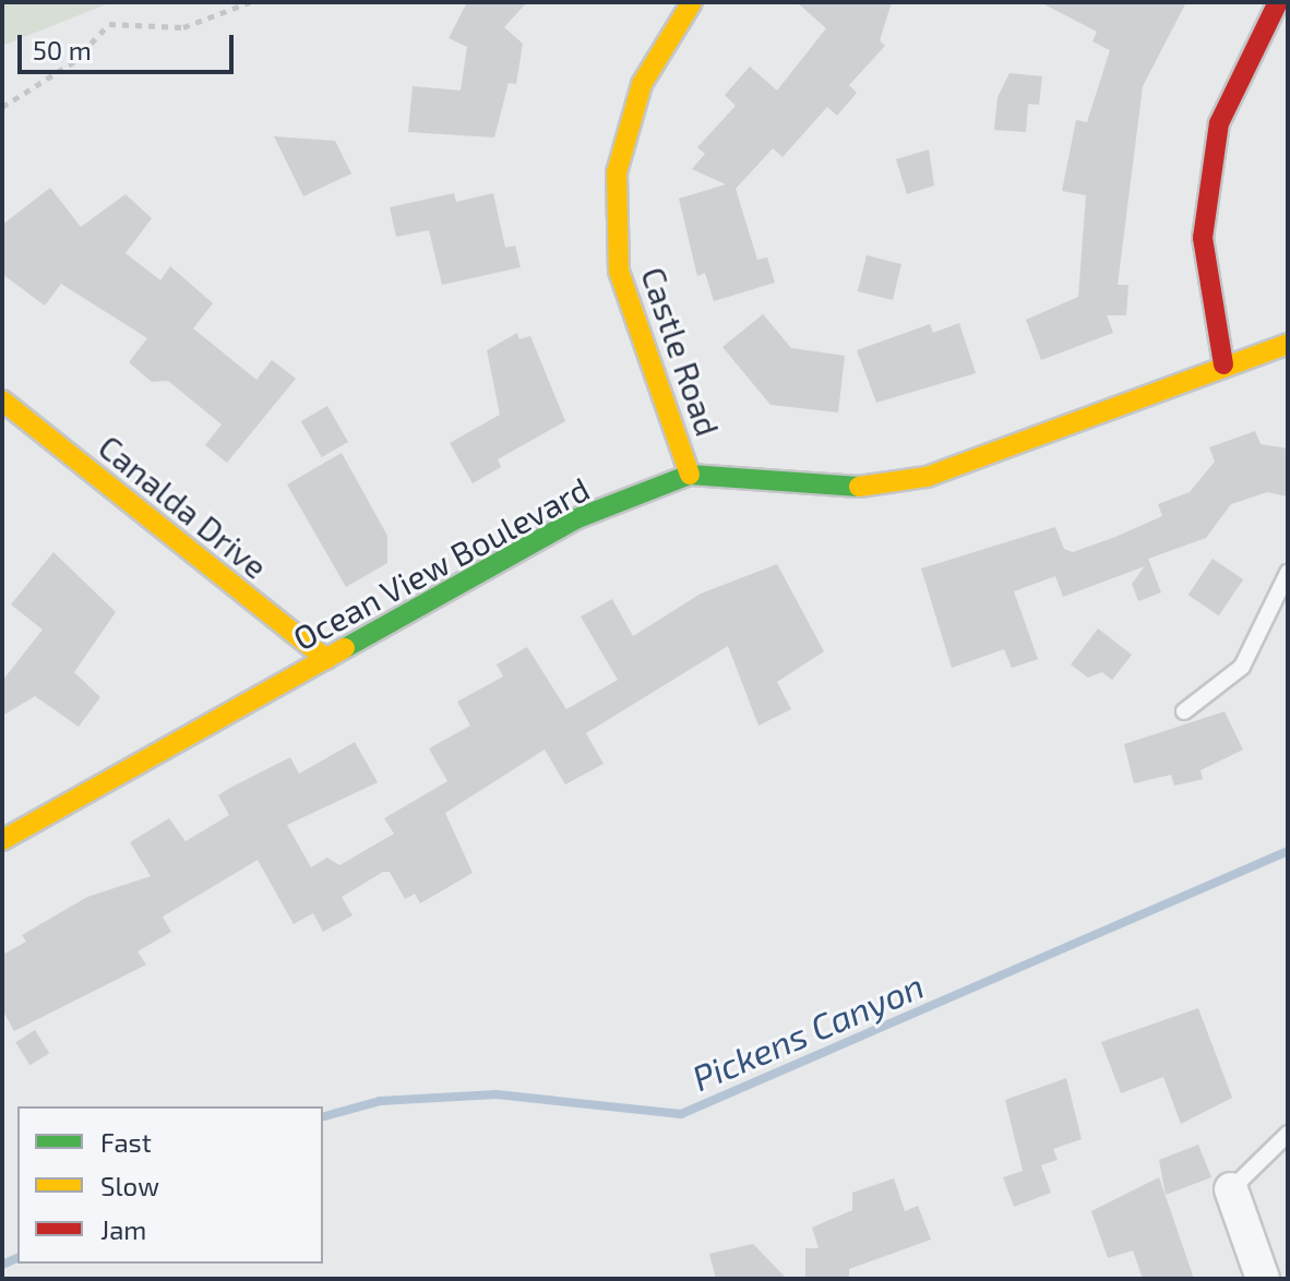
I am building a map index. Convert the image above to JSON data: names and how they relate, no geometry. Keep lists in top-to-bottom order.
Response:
{
  "streets": {
    "street": ["Castle Road", "Canalda Drive", "Ocean View Boulevard"]
  },
  "crossings": [
    ["Castle Road", "Ocean View Boulevard"],
    ["Canalda Drive", "Ocean View Boulevard"]
  ],
  "water": ["Pickens Canyon"],
  "legend": ["Fast", "Slow", "Jam"],
  "scale_bar": "50 m"
}
